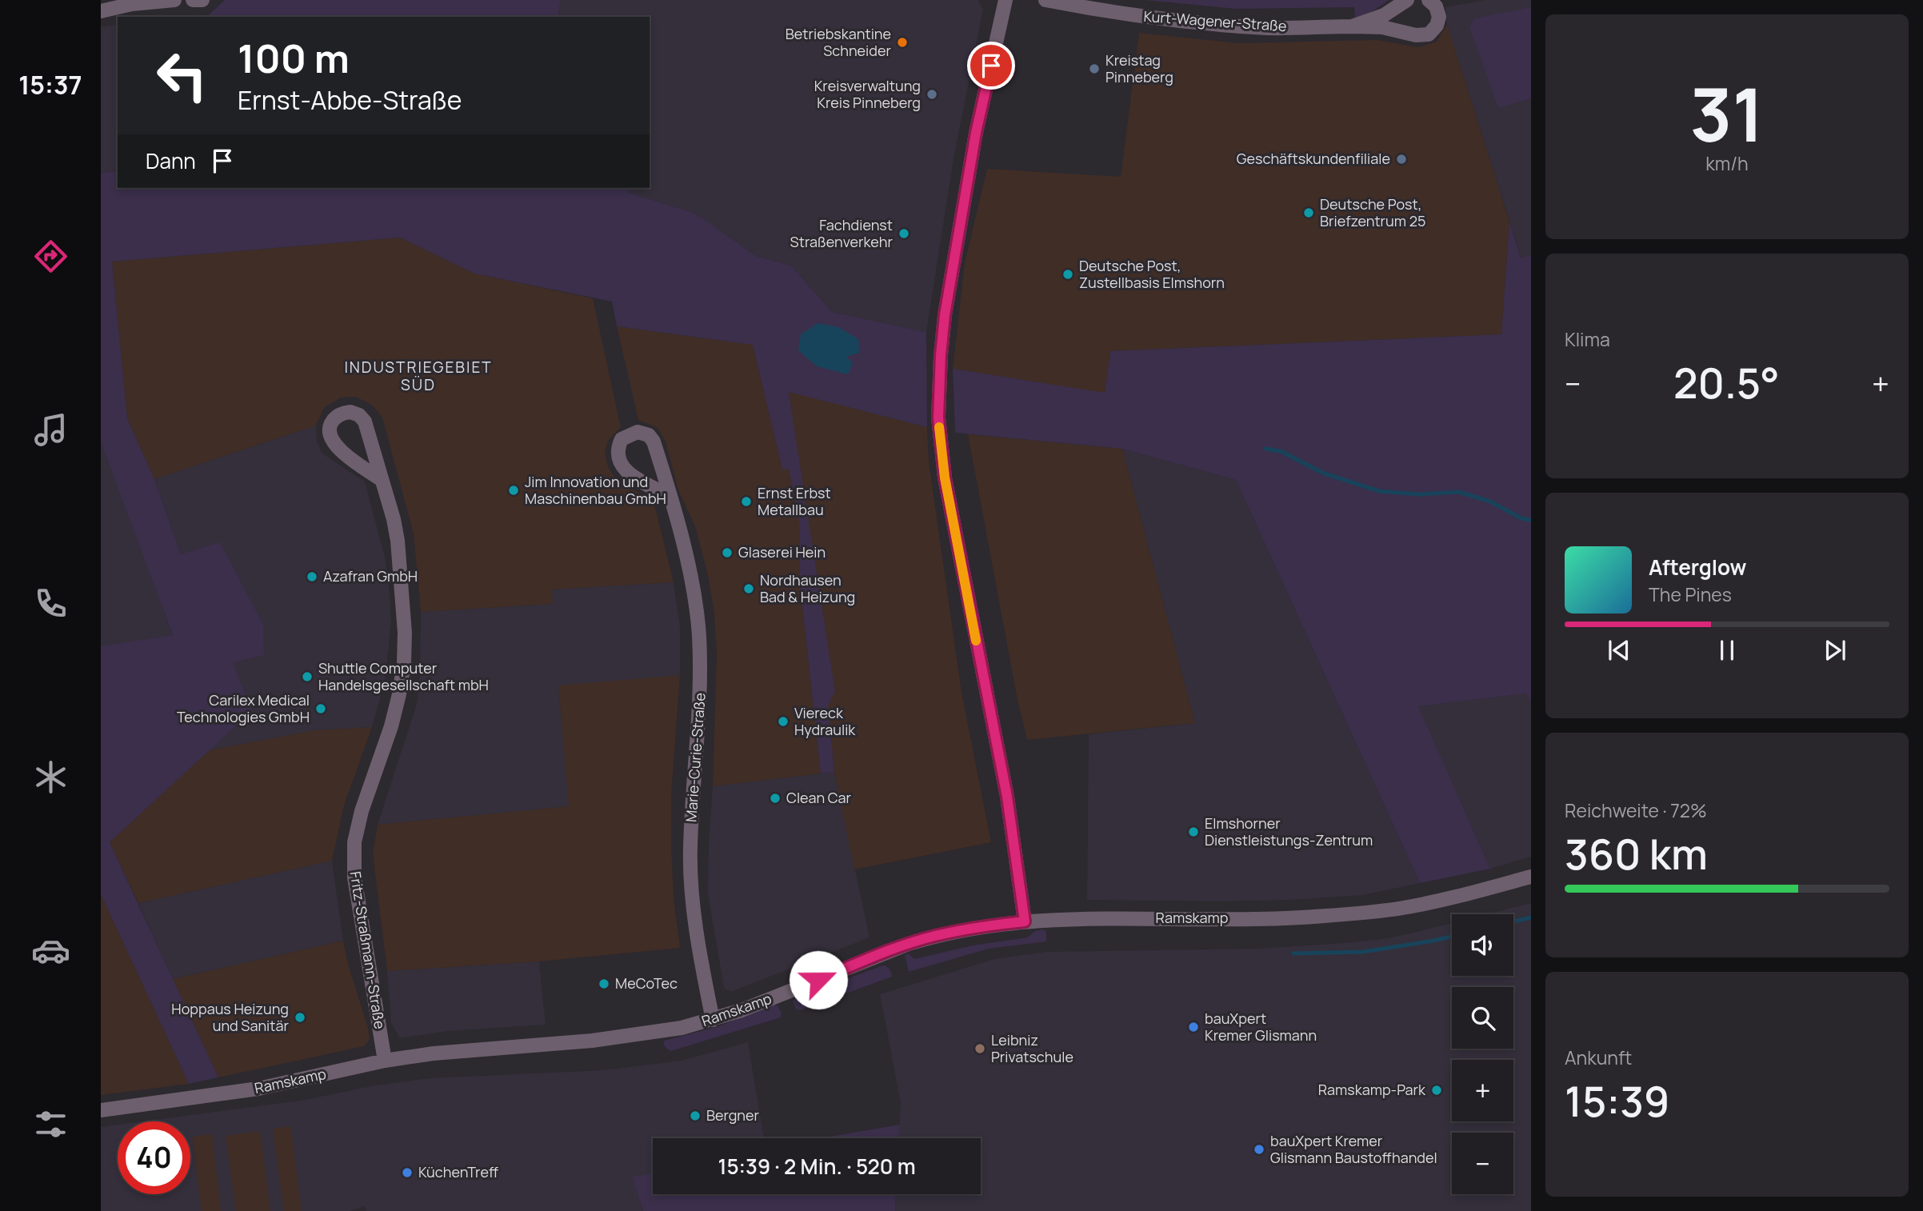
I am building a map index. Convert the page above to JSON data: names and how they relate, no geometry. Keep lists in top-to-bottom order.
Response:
{
  "streets": {
    "street": [
      "Kurt-Wagener-Straße",
      "Marie-Curie-Straße",
      "Ramskamp",
      "Fritz-Straßmann-Straße"
    ]
  },
  "crossings": [
    ["Marie-Curie-Straße", "Ramskamp"],
    ["Ramskamp", "Fritz-Straßmann-Straße"]
  ],
  "districts": ["INDUSTRIEGEBIET SÜD"],
  "places": [
    "Betriebskantine Schneider",
    "Kreistag Pinneberg",
    "Kreisverwaltung Kreis Pinneberg",
    "Geschäftskundenfiliale",
    "Deutsche Post, Briefzentrum 25",
    "Fachdienst Straßenverkehr",
    "Deutsche Post, Zustellbasis Elmshorn",
    "Jim Innovation und Maschinenbau GmbH",
    "Ernst Erbst Metallbau",
    "Glaserei Hein",
    "Azafran GmbH",
    "Nordhausen Bad & Heizung",
    "Shuttle Computer Handelsgesellschaft mbH",
    "Carilex Medical Technologies GmbH",
    "Viereck Hydraulik",
    "Clean Car",
    "Elmshorner Dienstleistungs-Zentrum",
    "MeCoTec",
    "Hoppaus Heizung und Sanitär",
    "bauXpert Kremer Glismann",
    "Leibniz Privatschule",
    "Ramskamp-Park",
    "Bergner",
    "bauXpert Kremer Glismann Baustoffhandel",
    "KüchenTreff"
  ],
  "page": {
    "tabs": "15:37",
    "tile": [
      ["31", "km/h"],
      "Klima",
      ["Reichweite · 72%", "360 km"],
      ["Ankunft", "15:39"]
    ],
    "turn": ["100 m", "Ernst-Abbe-Straße"],
    "then": "Dann",
    "heat": ["−", "20.5°", "+"],
    "song": ["Afterglow", "The Pines"],
    "map_buttons": ["+", "−"],
    "limit": "40",
    "trip": "15:39 · 2 Min. · 520 m"
  }
}
